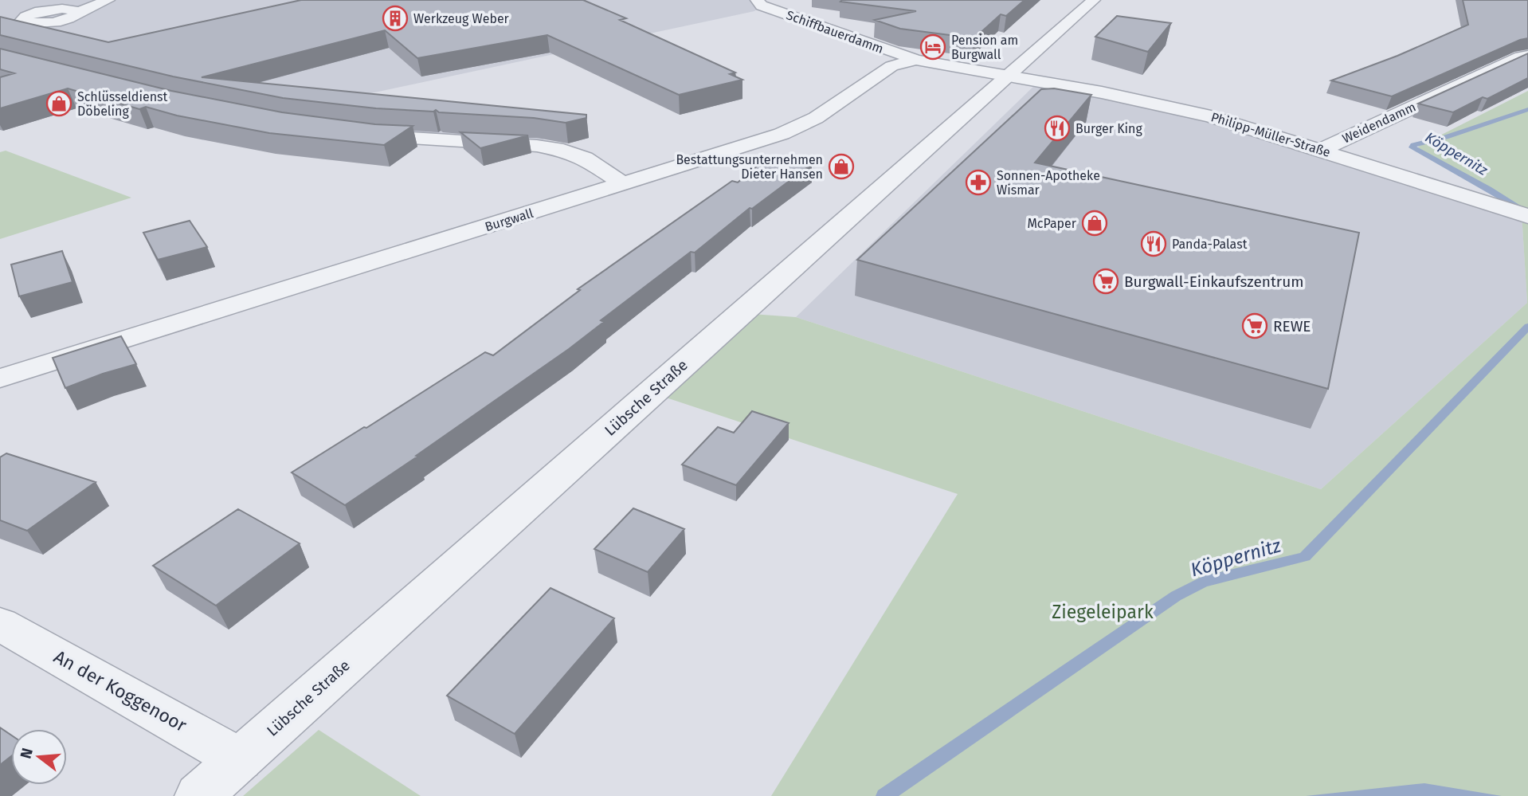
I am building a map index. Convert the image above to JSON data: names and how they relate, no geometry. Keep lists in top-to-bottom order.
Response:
{
  "streets": {
    "street": [
      "Schiffbauerdamm",
      "Weidendamm",
      "Philipp-Müller-Straße",
      "Burgwall",
      "Lübsche Straße",
      "An der Koggenoor"
    ]
  },
  "crossings": [
    ["Schiffbauerdamm", "Burgwall"],
    ["Weidendamm", "Philipp-Müller-Straße"],
    ["Philipp-Müller-Straße", "Burgwall"],
    ["Philipp-Müller-Straße", "Lübsche Straße"],
    ["Burgwall", "Lübsche Straße"],
    ["Lübsche Straße", "An der Koggenoor"]
  ],
  "water": ["Köppernitz"],
  "parks": ["Ziegeleipark"],
  "places": {
    "building": ["Werkzeug Weber"],
    "hotel": ["Pension am Burgwall"],
    "shop": ["Schlüsseldienst Döbeling", "Bestattungsunternehmen Dieter Hansen", "McPaper"],
    "restaurant": ["Burger King", "Panda-Palast"],
    "pharmacy": ["Sonnen-Apotheke Wismar"],
    "supermarket": ["Burgwall-Einkaufszentrum", "REWE"]
  },
  "north": "left"
}
